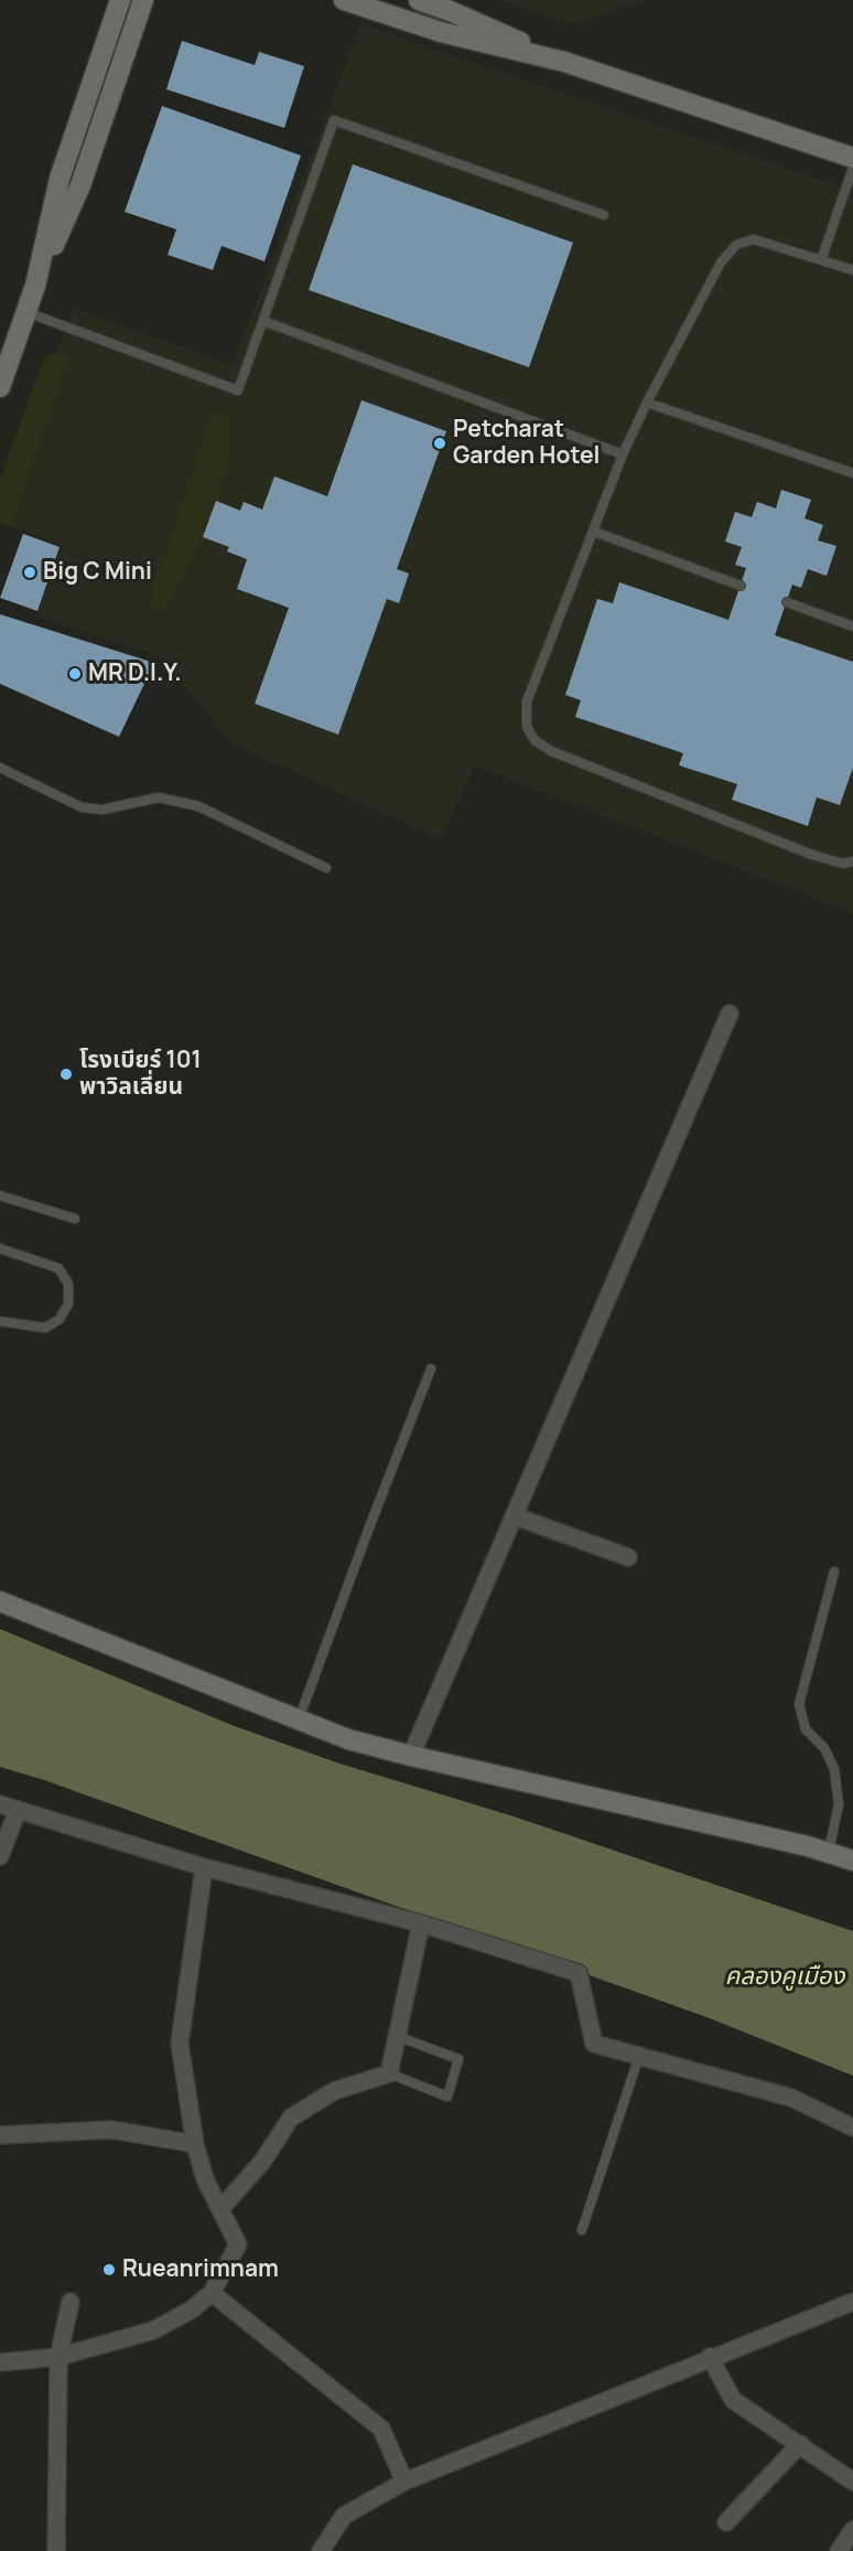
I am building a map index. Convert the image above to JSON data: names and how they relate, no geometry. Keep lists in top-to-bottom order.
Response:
{
  "water": ["คลองคูเมือง"],
  "places": [
    "Petcharat Garden Hotel",
    "Big C Mini",
    "MR D.I.Y.",
    "โรงเบียร์ 101 พาวิลเลี่ยน",
    "Rueanrimnam"
  ]
}
